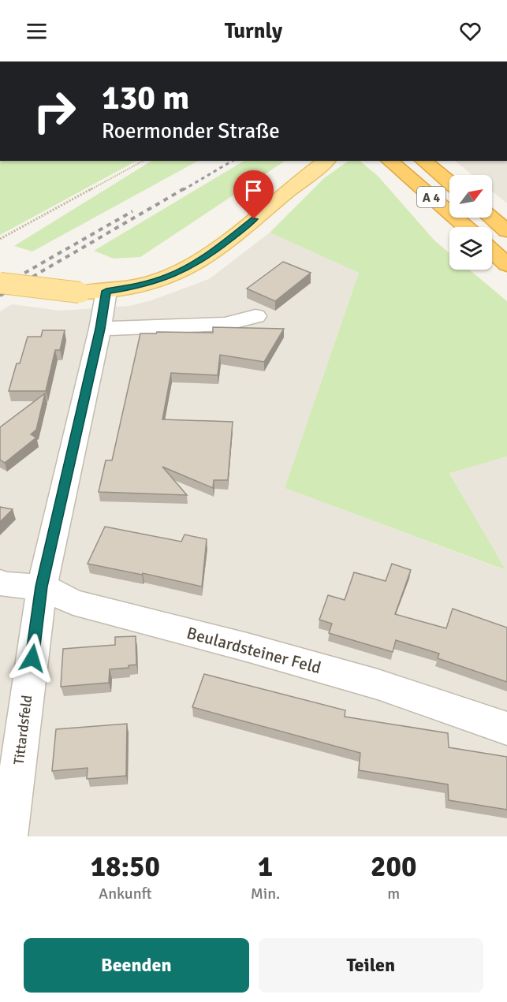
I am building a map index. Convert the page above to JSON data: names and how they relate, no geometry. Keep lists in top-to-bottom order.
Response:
{
  "streets": {
    "highway": ["A 4"],
    "street": ["Beulardsteiner Feld", "Tittardsfeld"]
  },
  "crossings": [
    ["Beulardsteiner Feld", "Tittardsfeld"]
  ],
  "north": "top right",
  "page": {
    "header": "Turnly",
    "turn": ["130 m", "Roermonder Straße"],
    "eta": [
      "18:50",
      "Ankunft",
      "1",
      "Min.",
      "200",
      "m"
    ],
    "buttons": ["Beenden", "Teilen"]
  }
}
